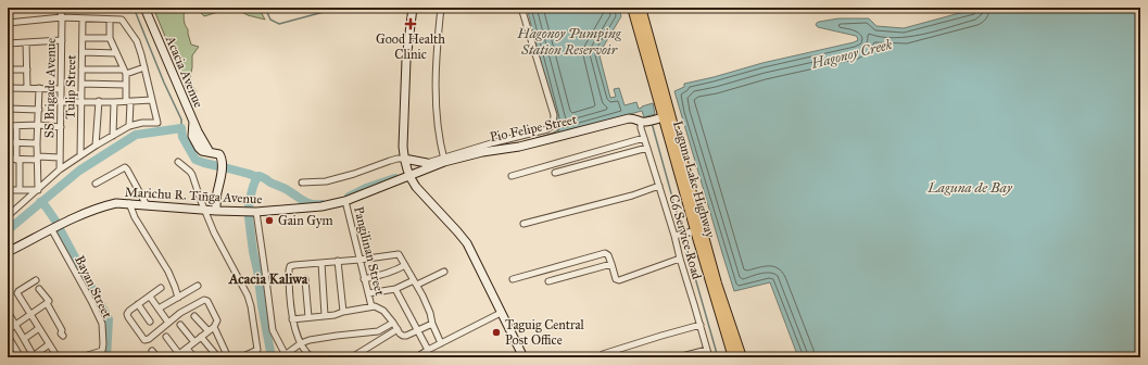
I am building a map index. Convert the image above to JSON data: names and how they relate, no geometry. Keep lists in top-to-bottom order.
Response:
{
  "streets": {
    "main road": [
      "Acacia Avenue",
      "Pio Felipe Street",
      "Laguna Lake Highway",
      "Marichu R. Tiñga Avenue"
    ],
    "street": [
      "Tulip Street",
      "SS Brigade Avenue",
      "C6 Service Road",
      "Pangilinan Street",
      "Bayan Street"
    ]
  },
  "crossings": [
    ["Acacia Avenue", "Marichu R. Tiñga Avenue"],
    ["Pio Felipe Street", "Laguna Lake Highway"],
    ["Pio Felipe Street", "Marichu R. Tiñga Avenue"],
    ["Pio Felipe Street", "C6 Service Road"],
    ["Marichu R. Tiñga Avenue", "Pangilinan Street"],
    ["Marichu R. Tiñga Avenue", "Bayan Street"]
  ],
  "districts": ["Acacia Kaliwa"],
  "water": ["Hagonoy Pumping Station Reservoir", "Hagonoy Creek", "Laguna de Bay"],
  "places": {
    "health": ["Good Health Clinic"],
    "other": ["Gain Gym", "Taguig Central Post Office"]
  }
}
